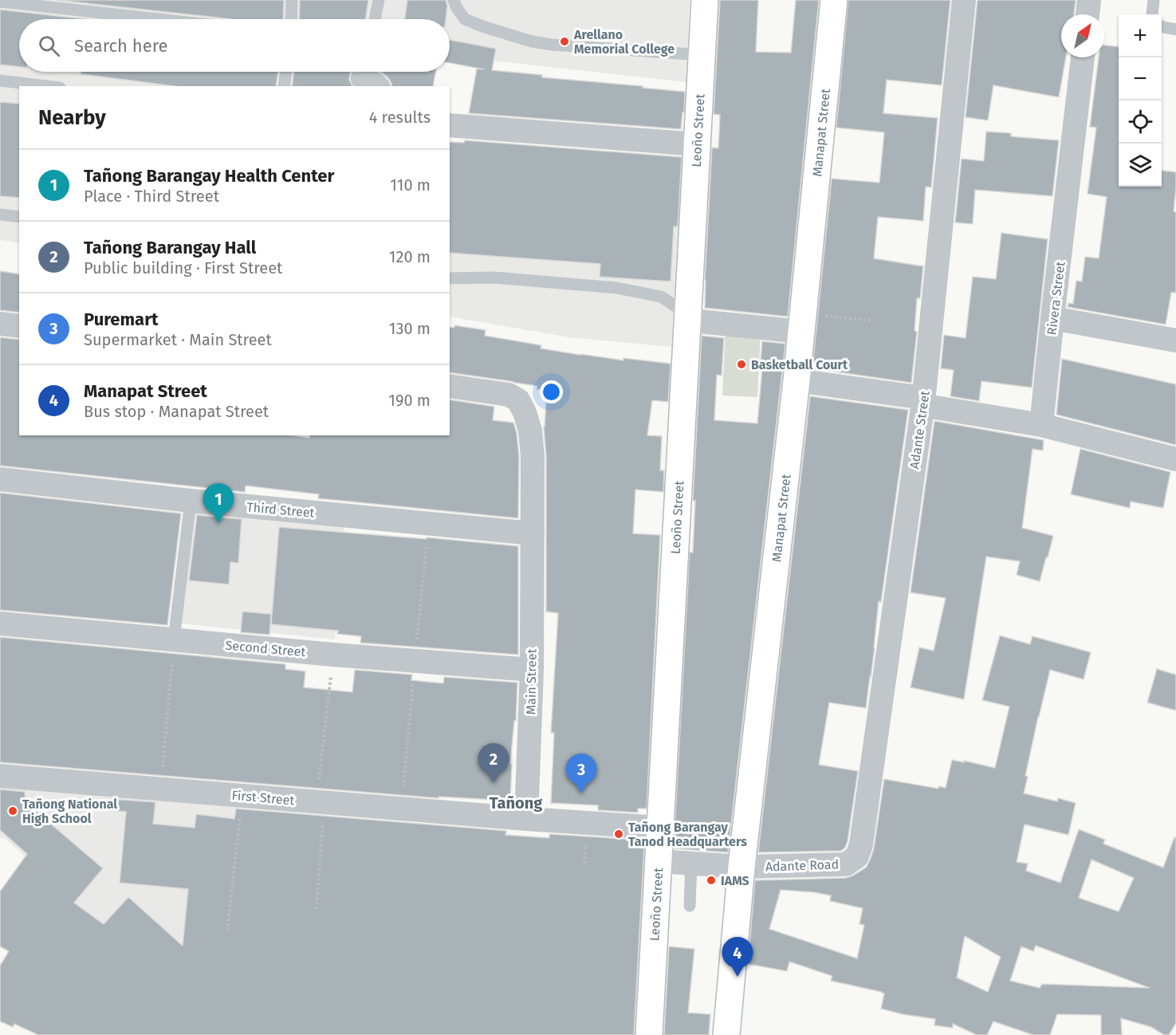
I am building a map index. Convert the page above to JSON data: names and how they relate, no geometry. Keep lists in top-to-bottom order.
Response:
{
  "streets": {
    "main road": ["Leoño Street", "Manapat Street"],
    "street": [
      "Rivera Street",
      "Adante Street",
      "Third Street",
      "Second Street",
      "Main Street",
      "First Street",
      "Adante Road"
    ]
  },
  "crossings": [
    ["Leoño Street", "Adante Road"],
    ["Manapat Street", "Adante Road"],
    ["Adante Street", "Adante Road"],
    ["Third Street", "Main Street"],
    ["Second Street", "Main Street"],
    ["Main Street", "First Street"]
  ],
  "districts": ["Tañong"],
  "places": [
    "Arellano Memorial College",
    "Basketball Court",
    "Tañong National High School",
    "Tañong Barangay Tanod Headquarters",
    "IAMS"
  ],
  "north": "top right",
  "page": {
    "map_buttons": ["+", "−"],
    "search": "Search here",
    "heading": ["Nearby", "4 results"],
    "list": [
      {
        "mark": "1",
        "name": "Tañong Barangay Health Center",
        "note": "Place · Third Street",
        "value": "110 m"
      },
      {
        "mark": "2",
        "name": "Tañong Barangay Hall",
        "note": "Public building · First Street",
        "value": "120 m"
      },
      {
        "mark": "3",
        "name": "Puremart",
        "note": "Supermarket · Main Street",
        "value": "130 m"
      },
      {
        "mark": "4",
        "name": "Manapat Street",
        "note": "Bus stop · Manapat Street",
        "value": "190 m"
      }
    ],
    "pins": [
      "1",
      "2",
      "3",
      "4"
    ]
  }
}
